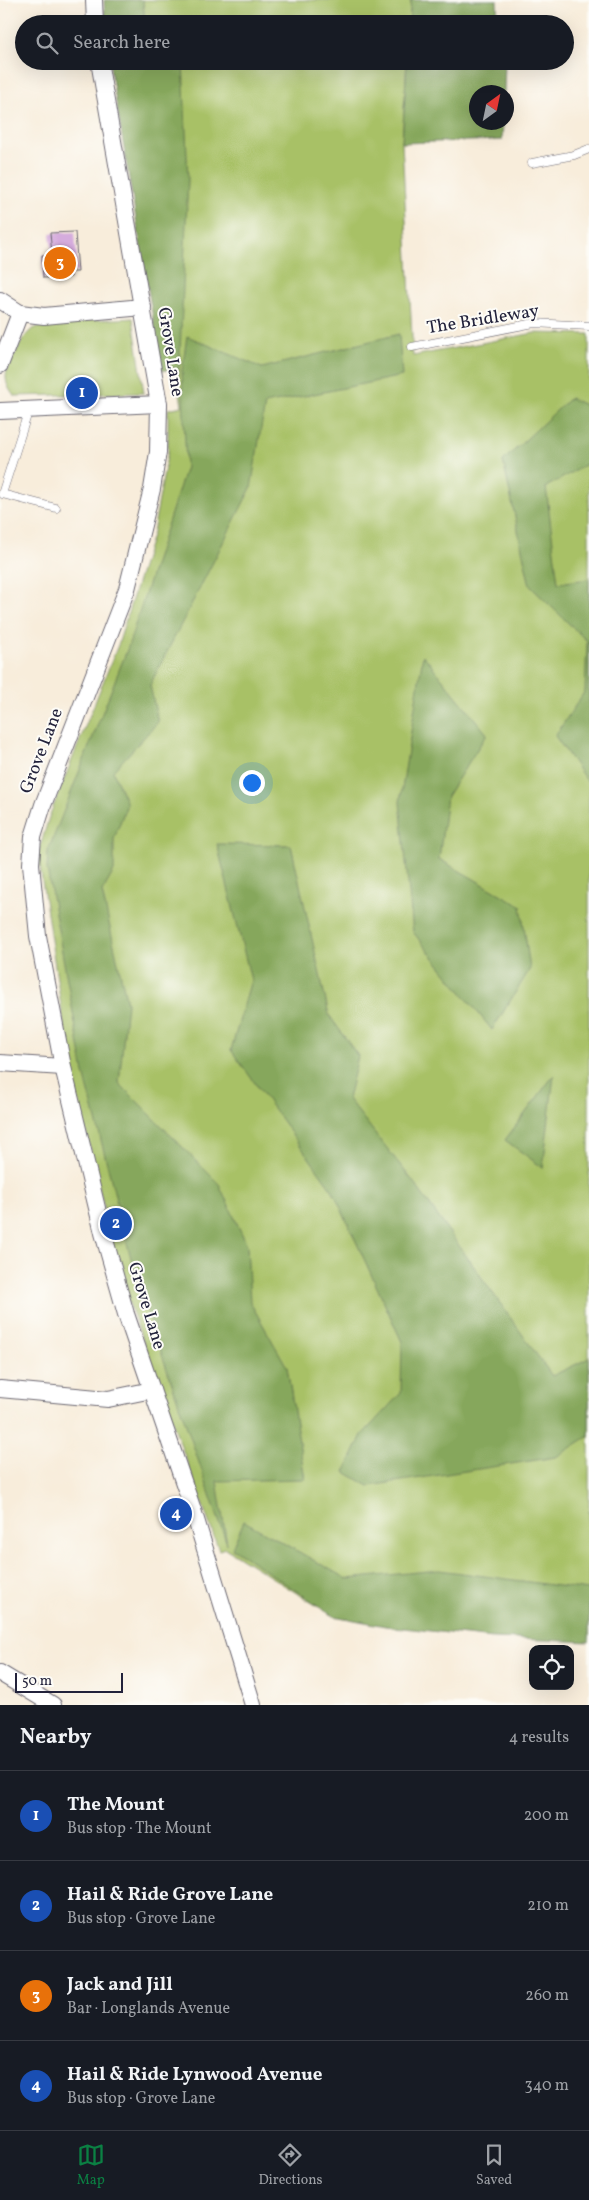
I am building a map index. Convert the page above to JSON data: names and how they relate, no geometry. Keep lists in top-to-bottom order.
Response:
{
  "streets": {
    "street": ["Grove Lane"],
    "lane": ["The Bridleway"]
  },
  "scale_bar": "50 m",
  "north": "top right",
  "page": {
    "search": "Search here",
    "pins": [
      "3",
      "1",
      "2",
      "4"
    ],
    "scale": "50 m",
    "heading": ["Nearby", "4 results"],
    "list": [
      {
        "mark": "1",
        "name": "The Mount",
        "note": "Bus stop · The Mount",
        "value": "200 m"
      },
      {
        "mark": "2",
        "name": "Hail & Ride Grove Lane",
        "note": "Bus stop · Grove Lane",
        "value": "210 m"
      },
      {
        "mark": "3",
        "name": "Jack and Jill",
        "note": "Bar · Longlands Avenue",
        "value": "260 m"
      },
      {
        "mark": "4",
        "name": "Hail & Ride Lynwood Avenue",
        "note": "Bus stop · Grove Lane",
        "value": "340 m"
      }
    ],
    "nav": ["Map", "Directions", "Saved"]
  }
}
